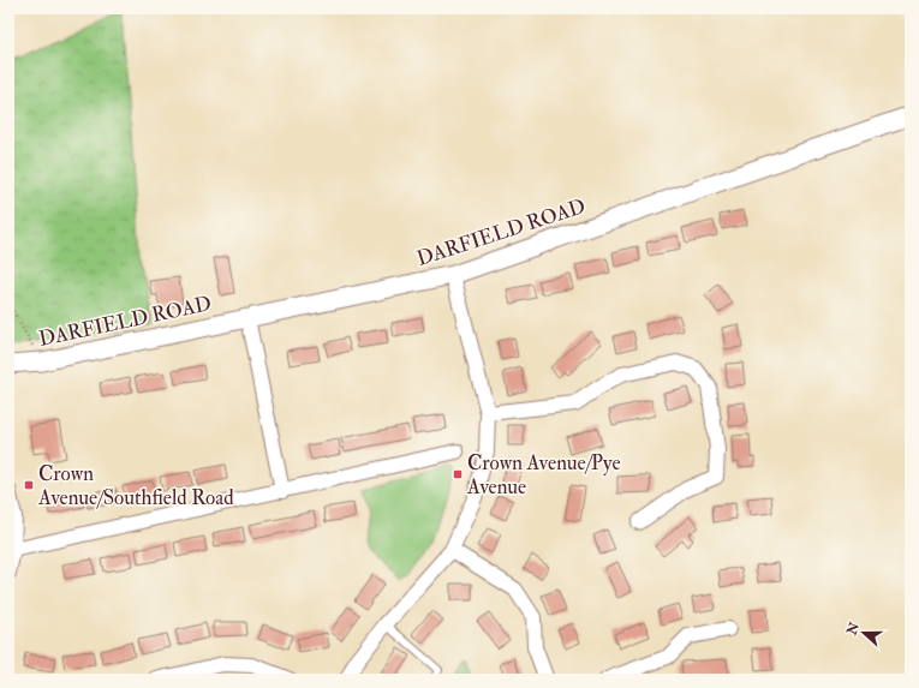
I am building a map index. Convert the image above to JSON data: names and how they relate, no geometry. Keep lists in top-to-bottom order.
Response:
{
  "streets": {
    "street": ["DARFIELD ROAD"]
  },
  "places": {
    "transit": ["Crown Avenue/Pye Avenue", "Crown Avenue/Southfield Road"]
  },
  "north": "left"
}
